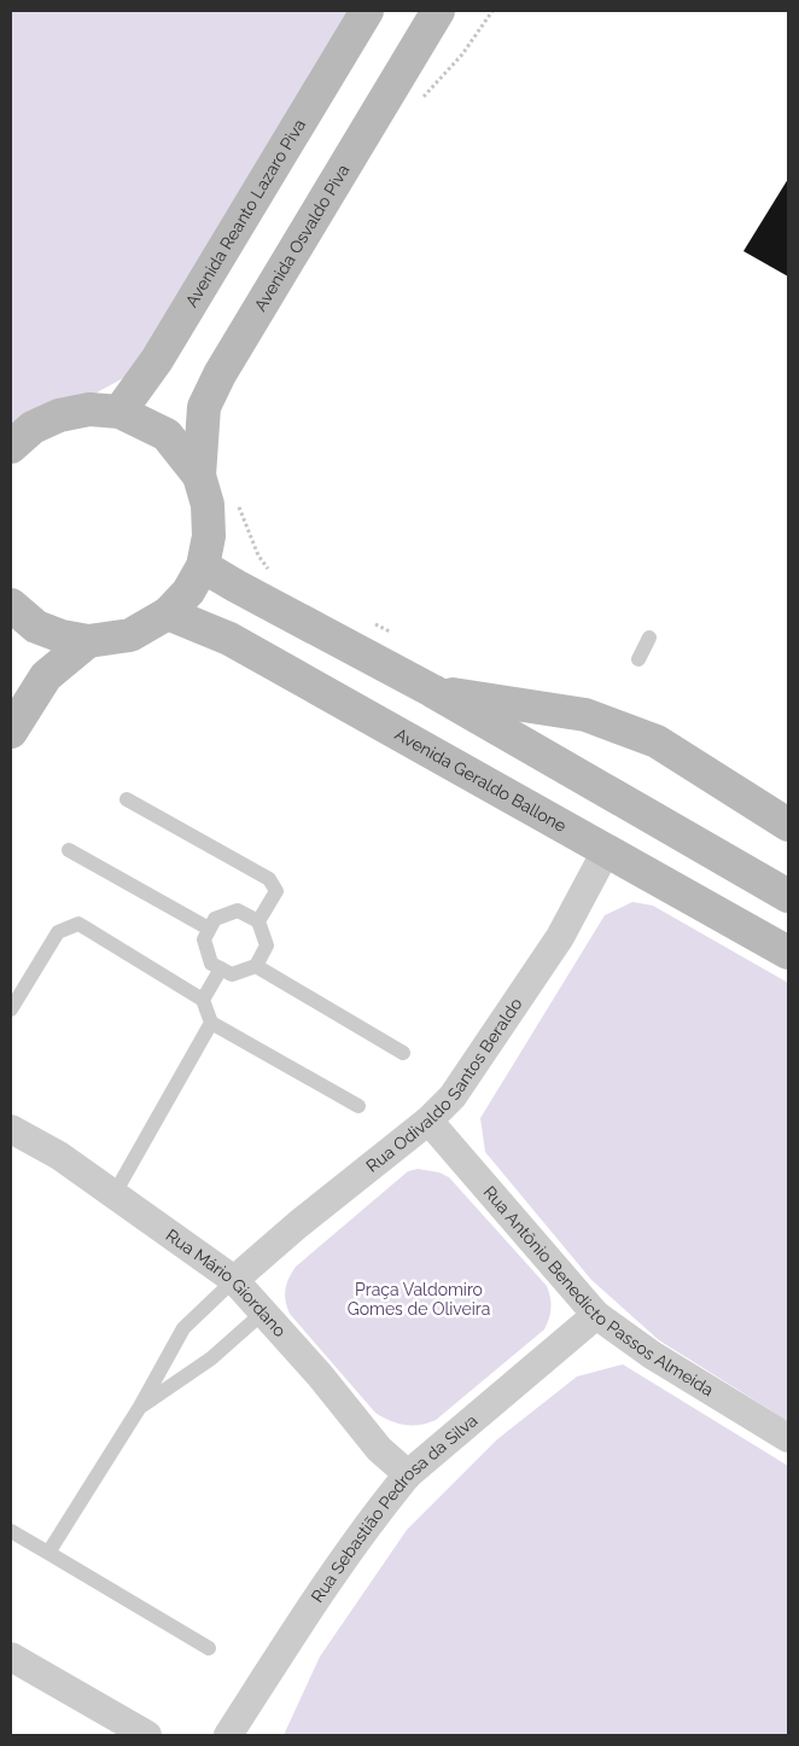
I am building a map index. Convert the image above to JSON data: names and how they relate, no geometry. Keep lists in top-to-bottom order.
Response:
{
  "streets": {
    "street": [
      "Avenida Reanto Lazaro Piva",
      "Avenida Osvaldo Piva",
      "Avenida Geraldo Ballone",
      "Rua Odivaldo Santos Beraldo",
      "Rua Mário Giordano",
      "Rua Antônio Benedicto Passos Almeida",
      "Rua Sebastião Pedrosa da Silva"
    ]
  },
  "crossings": [
    ["Avenida Geraldo Ballone", "Rua Odivaldo Santos Beraldo"],
    ["Rua Odivaldo Santos Beraldo", "Rua Mário Giordano"],
    ["Rua Odivaldo Santos Beraldo", "Rua Antônio Benedicto Passos Almeida"],
    ["Rua Mário Giordano", "Rua Sebastião Pedrosa da Silva"],
    ["Rua Antônio Benedicto Passos Almeida", "Rua Sebastião Pedrosa da Silva"]
  ],
  "parks": ["Praça Valdomiro Gomes de Oliveira"]
}
